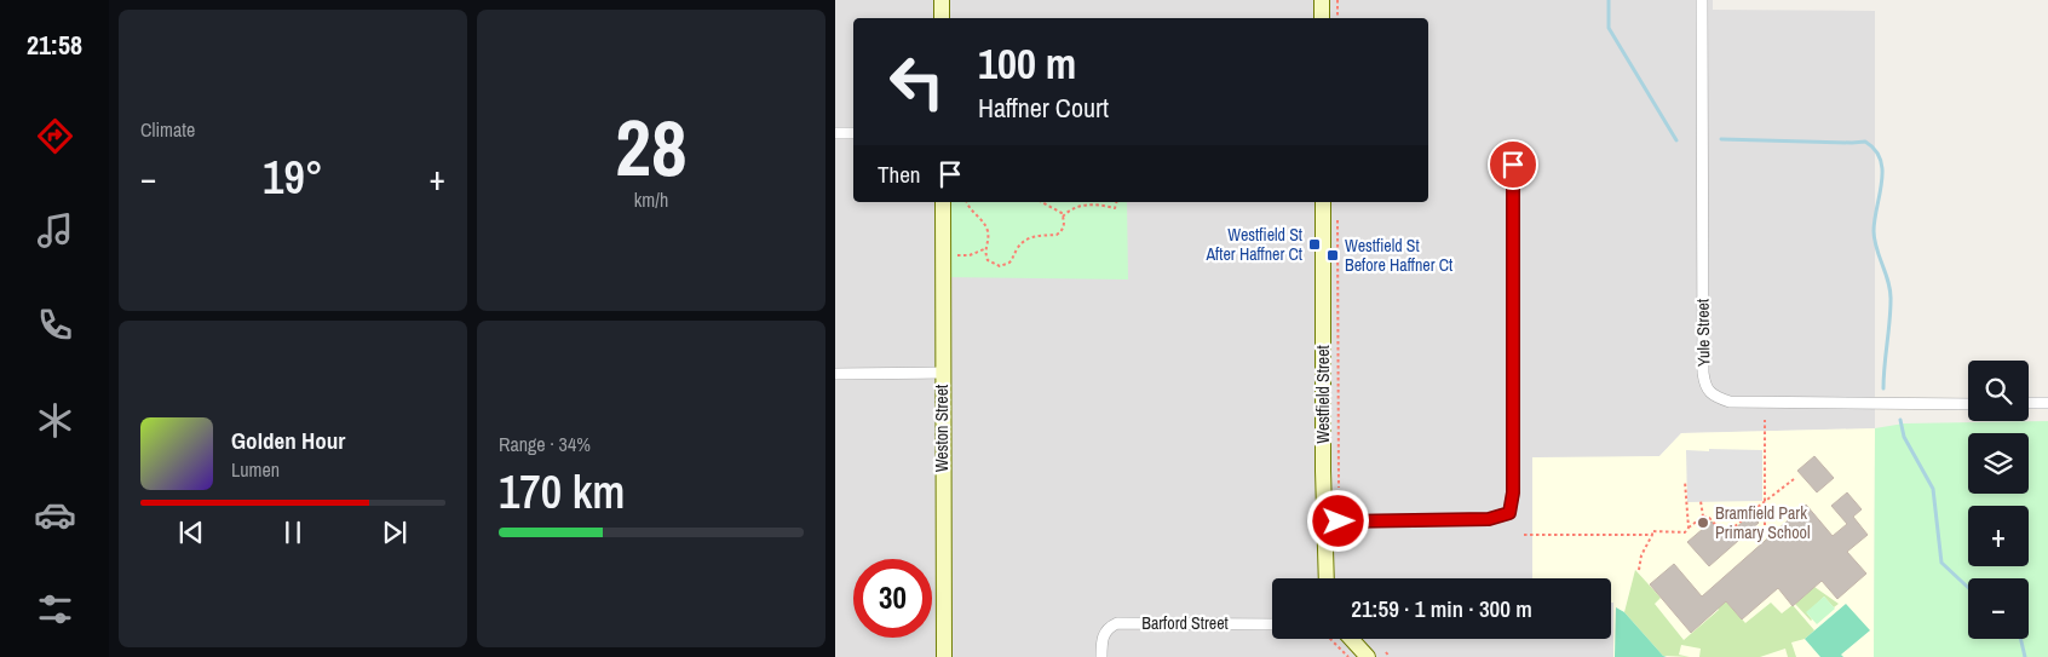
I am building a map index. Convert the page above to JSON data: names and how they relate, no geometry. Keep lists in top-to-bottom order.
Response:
{
  "streets": {
    "street": [
      "Yule Street",
      "Westfield Street",
      "Weston Street",
      "Barford Street"
    ]
  },
  "places": {
    "transit": ["Westfield St After Haffner Ct", "Westfield St Before Haffner Ct"],
    "other": ["Bramfield Park Primary School"]
  },
  "page": {
    "tabs": "21:58",
    "tile": [
      "Climate",
      ["28", "km/h"],
      ["Range · 34%", "170 km"]
    ],
    "turn": ["100 m", "Haffner Court"],
    "then": "Then",
    "heat": ["−", "19°", "+"],
    "map_buttons": ["+", "−"],
    "song": ["Golden Hour", "Lumen"],
    "limit": "30",
    "trip": "21:59 · 1 min · 300 m"
  }
}
